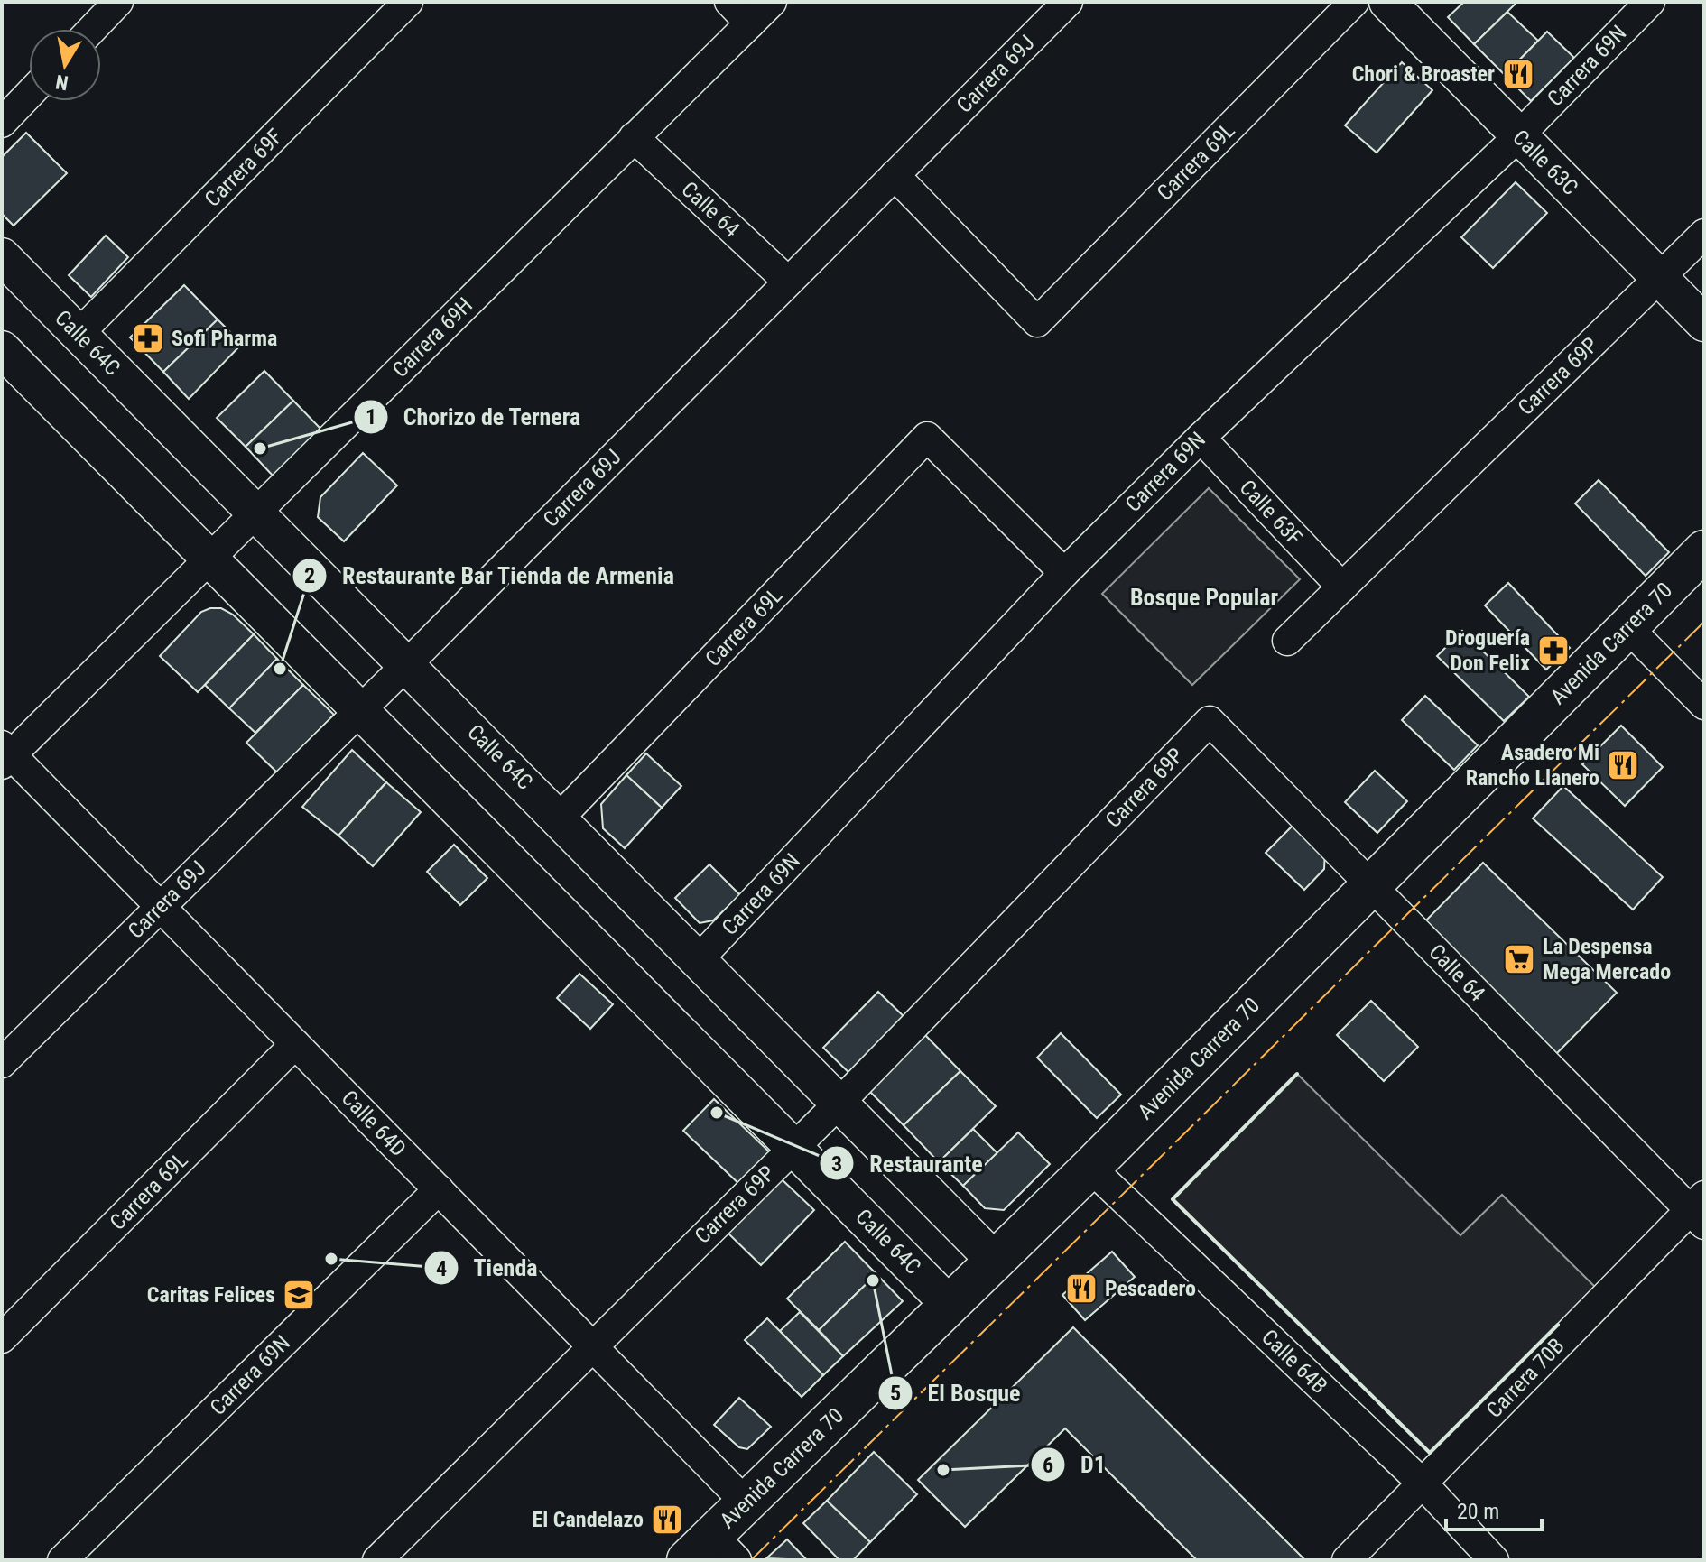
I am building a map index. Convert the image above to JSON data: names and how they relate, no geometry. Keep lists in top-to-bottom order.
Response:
{
  "streets": {
    "main road": ["Avenida Carrera 70"],
    "street": [
      "Carrera 69N",
      "Carrera 69J",
      "Carrera 69L",
      "Calle 63C",
      "Carrera 69F",
      "Calle 64",
      "Carrera 69H",
      "Calle 64C",
      "Carrera 69P",
      "Calle 63F",
      "Calle 64D",
      "Calle 64B",
      "Carrera 70B"
    ]
  },
  "crossings": [
    ["Carrera 69N", "Carrera 69L"],
    ["Carrera 69N", "Calle 63C"],
    ["Carrera 69N", "Calle 64C"],
    ["Carrera 69N", "Calle 63F"],
    ["Carrera 69N", "Calle 64D"],
    ["Carrera 69J", "Carrera 69L"],
    ["Carrera 69J", "Calle 64"],
    ["Carrera 69J", "Calle 64C"],
    ["Carrera 69J", "Calle 64D"],
    ["Carrera 69L", "Calle 64C"],
    ["Carrera 69L", "Calle 64D"],
    ["Calle 63C", "Carrera 69P"],
    ["Carrera 69F", "Calle 64C"],
    ["Calle 64", "Carrera 69H"],
    ["Calle 64", "Carrera 69P"],
    ["Calle 64", "Avenida Carrera 70"],
    ["Calle 64", "Carrera 70B"],
    ["Carrera 69H", "Calle 64C"],
    ["Carrera 69H", "Calle 64D"],
    ["Calle 64C", "Carrera 69P"],
    ["Calle 64C", "Avenida Carrera 70"],
    ["Carrera 69P", "Calle 63F"],
    ["Carrera 69P", "Calle 64D"],
    ["Avenida Carrera 70", "Calle 64D"],
    ["Avenida Carrera 70", "Calle 64B"],
    ["Calle 64B", "Carrera 70B"]
  ],
  "districts": ["Bosque Popular"],
  "places": {
    "restaurant": [
      "Chori & Broaster",
      "Asadero Mi Rancho Llanero",
      "Pescadero",
      "El Candelazo"
    ],
    "pharmacy": ["Sofi Pharma", "Droguería Don Felix"],
    "other": [
      "Chorizo de Ternera",
      "Restaurante Bar Tienda de Armenia",
      "Restaurante",
      "Tienda",
      "El Bosque",
      "D1"
    ],
    "supermarket": ["La Despensa Mega Mercado"],
    "school or university": ["Caritas Felices"]
  },
  "scale_bar": "20 m",
  "north": "bottom"
}
